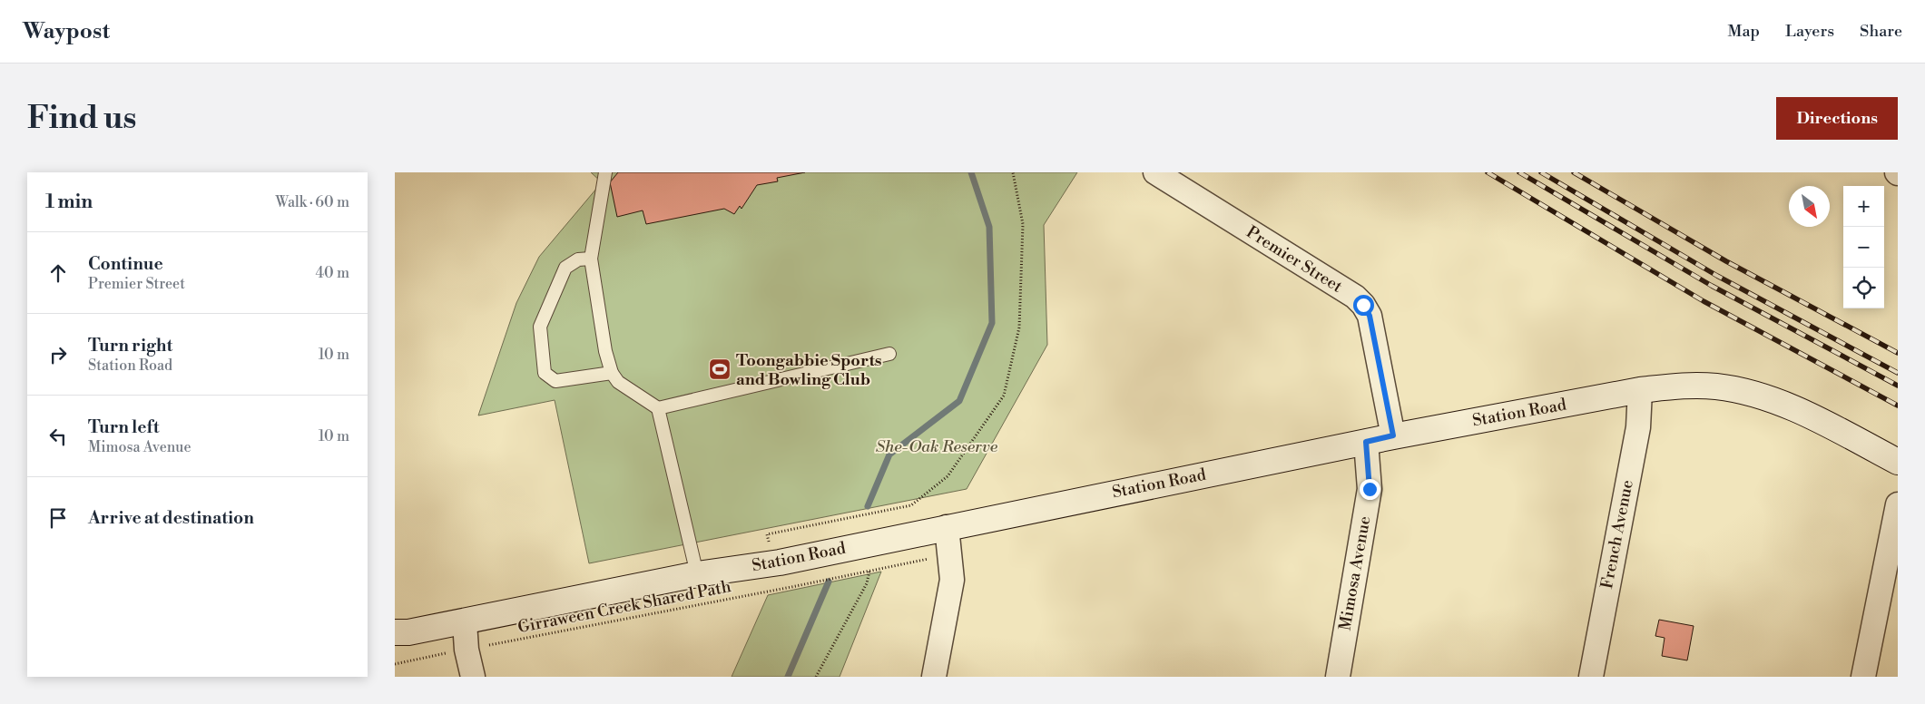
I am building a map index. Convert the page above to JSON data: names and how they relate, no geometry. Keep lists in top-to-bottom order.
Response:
{
  "streets": {
    "main road": ["Station Road"],
    "street": ["Premier Street", "French Avenue", "Mimosa Avenue"],
    "path": ["Girraween Creek Shared Path"]
  },
  "crossings": [
    ["Premier Street", "Station Road"],
    ["Station Road", "French Avenue"],
    ["Station Road", "Mimosa Avenue"]
  ],
  "parks": ["She-Oak Reserve"],
  "places": {
    "sports": ["Toongabbie Sports and Bowling Club"]
  },
  "north": "bottom right",
  "page": {
    "header": "Waypost",
    "nav": ["Map", "Layers", "Share"],
    "buttons": "Directions",
    "title": "Find us",
    "heading": ["1 min", "Walk · 60 m"],
    "map_buttons": ["+", "−"],
    "list": [
      ["Continue", "Premier Street", "40 m"],
      ["Turn right", "Station Road", "10 m"],
      ["Turn left", "Mimosa Avenue", "10 m"],
      "Arrive at destination"
    ]
  }
}
